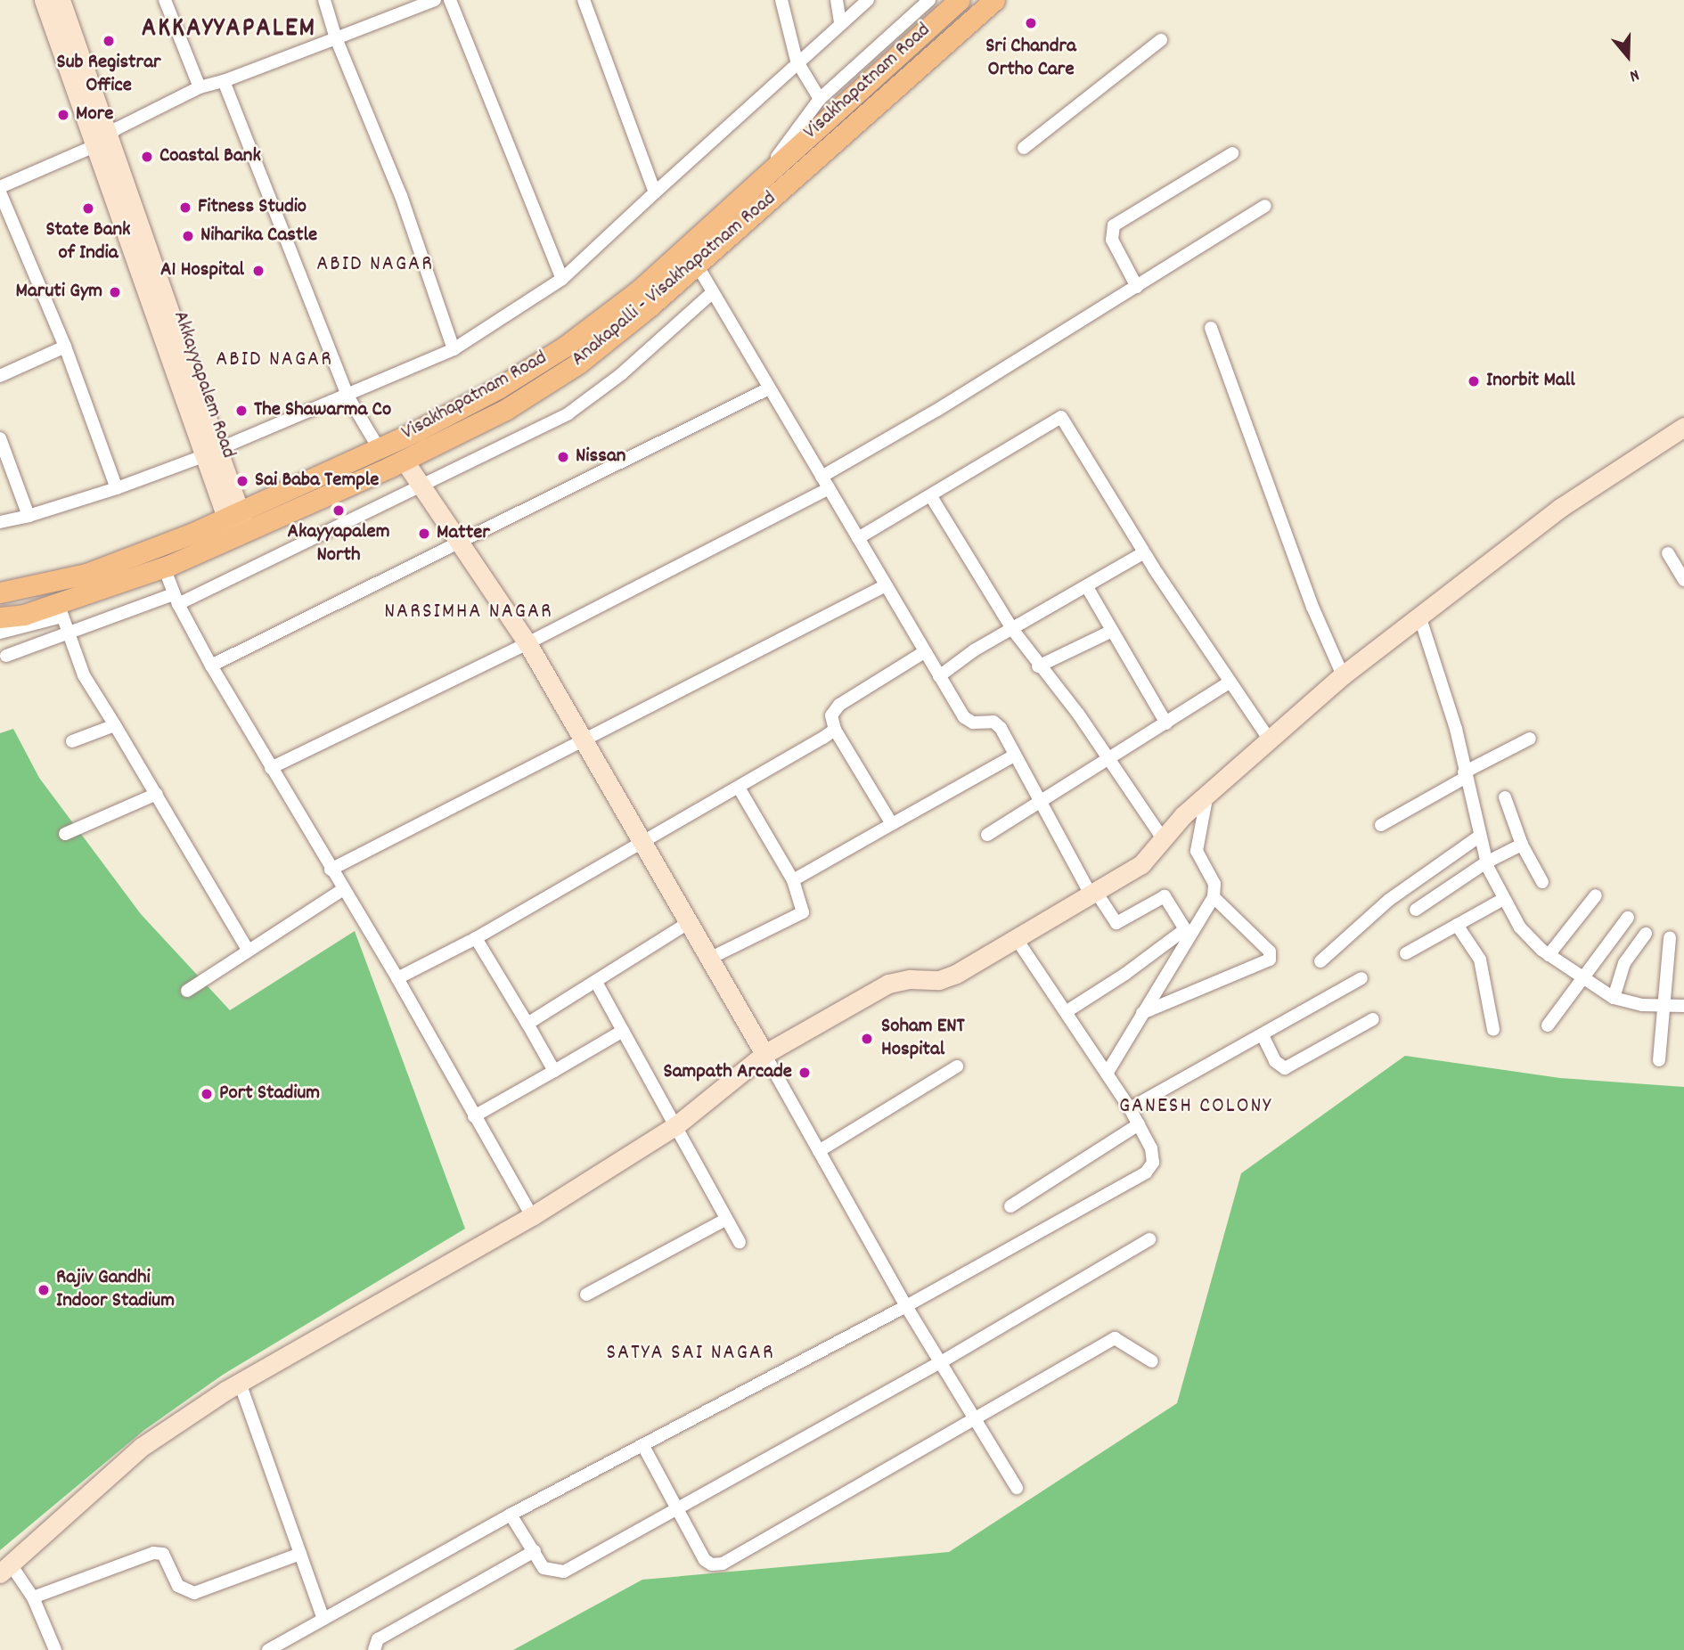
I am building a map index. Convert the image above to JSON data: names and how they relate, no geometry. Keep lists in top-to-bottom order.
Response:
{
  "streets": {
    "main road": ["Visakhapatnam Road", "Anakapalli - Visakhapatnam Road", "Akkayyapalem Road"]
  },
  "crossings": [
    ["Visakhapatnam Road", "Akkayyapalem Road"],
    ["Anakapalli - Visakhapatnam Road", "Akkayyapalem Road"]
  ],
  "districts": [
    "AKKAYYAPALEM",
    "ABID NAGAR",
    "ABID NAGAR",
    "NARSIMHA NAGAR",
    "GANESH COLONY",
    "SATYA SAI NAGAR"
  ],
  "places": [
    "Sri Chandra Ortho Care",
    "Sub Registrar Office",
    "More",
    "Coastal Bank",
    "Fitness Studio",
    "State Bank of India",
    "Niharika Castle",
    "A1 Hospital",
    "Maruti Gym",
    "Inorbit Mall",
    "The Shawarma Co",
    "Nissan",
    "Sai Baba Temple",
    "Akayyapalem North",
    "Matter",
    "Soham ENT Hospital",
    "Sampath Arcade",
    "Port Stadium",
    "Rajiv Gandhi Indoor Stadium"
  ],
  "north": "bottom"
}
